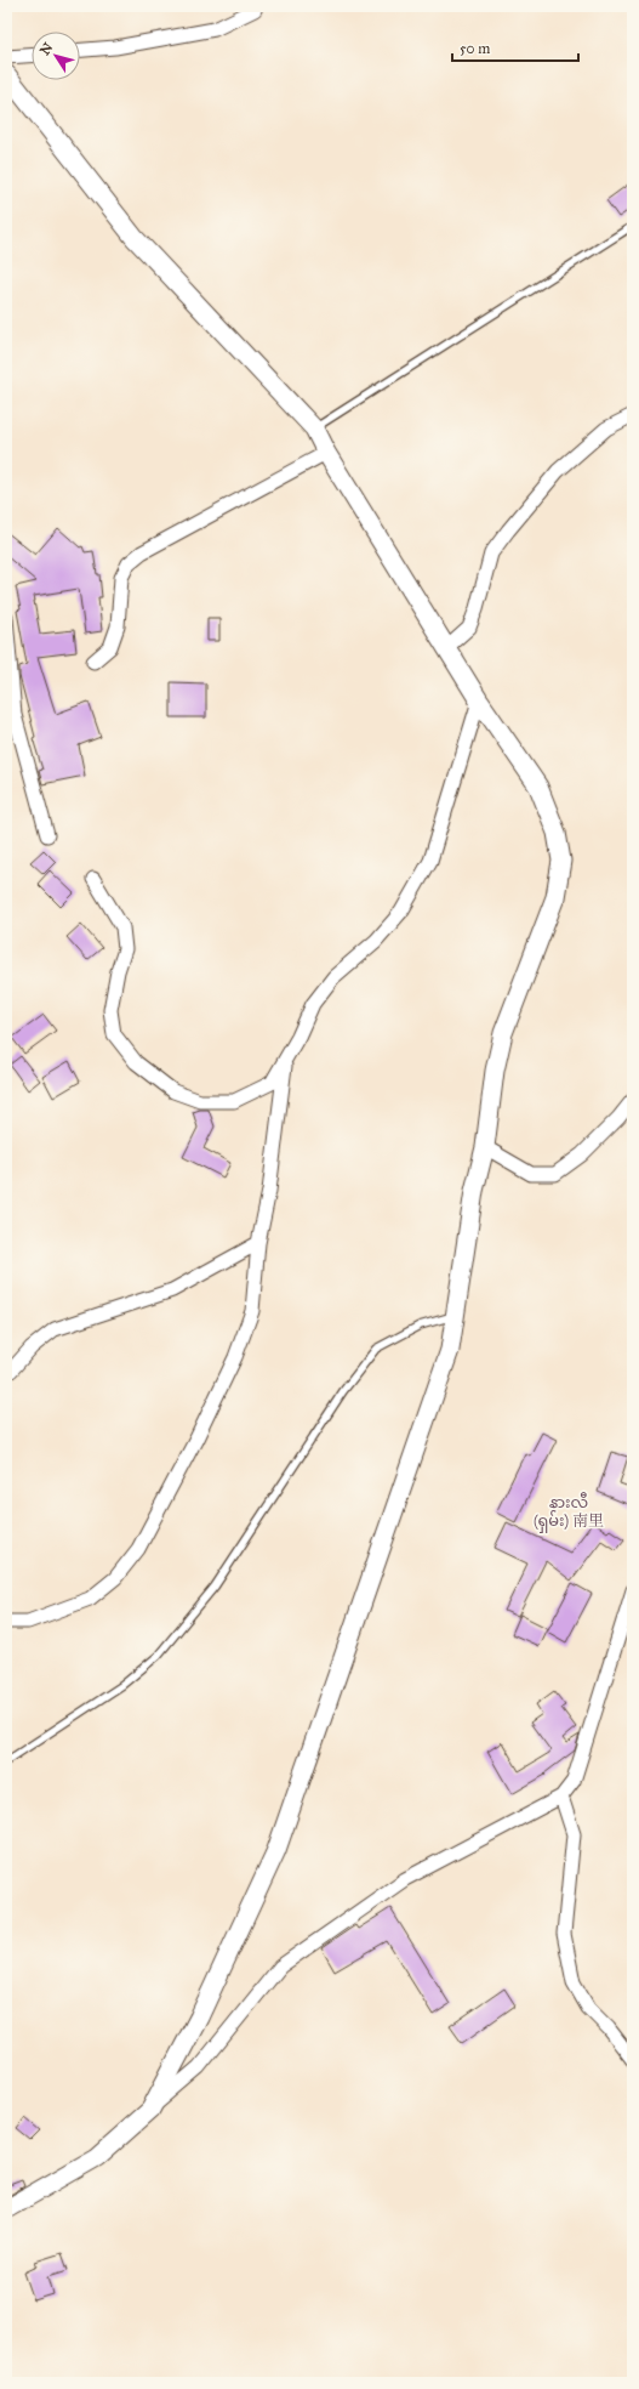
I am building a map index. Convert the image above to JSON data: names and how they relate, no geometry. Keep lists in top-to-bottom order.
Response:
{
  "districts": ["နားလီ (ရှမ်း) 南里"],
  "scale_bar": "50 m",
  "north": "top left"
}
